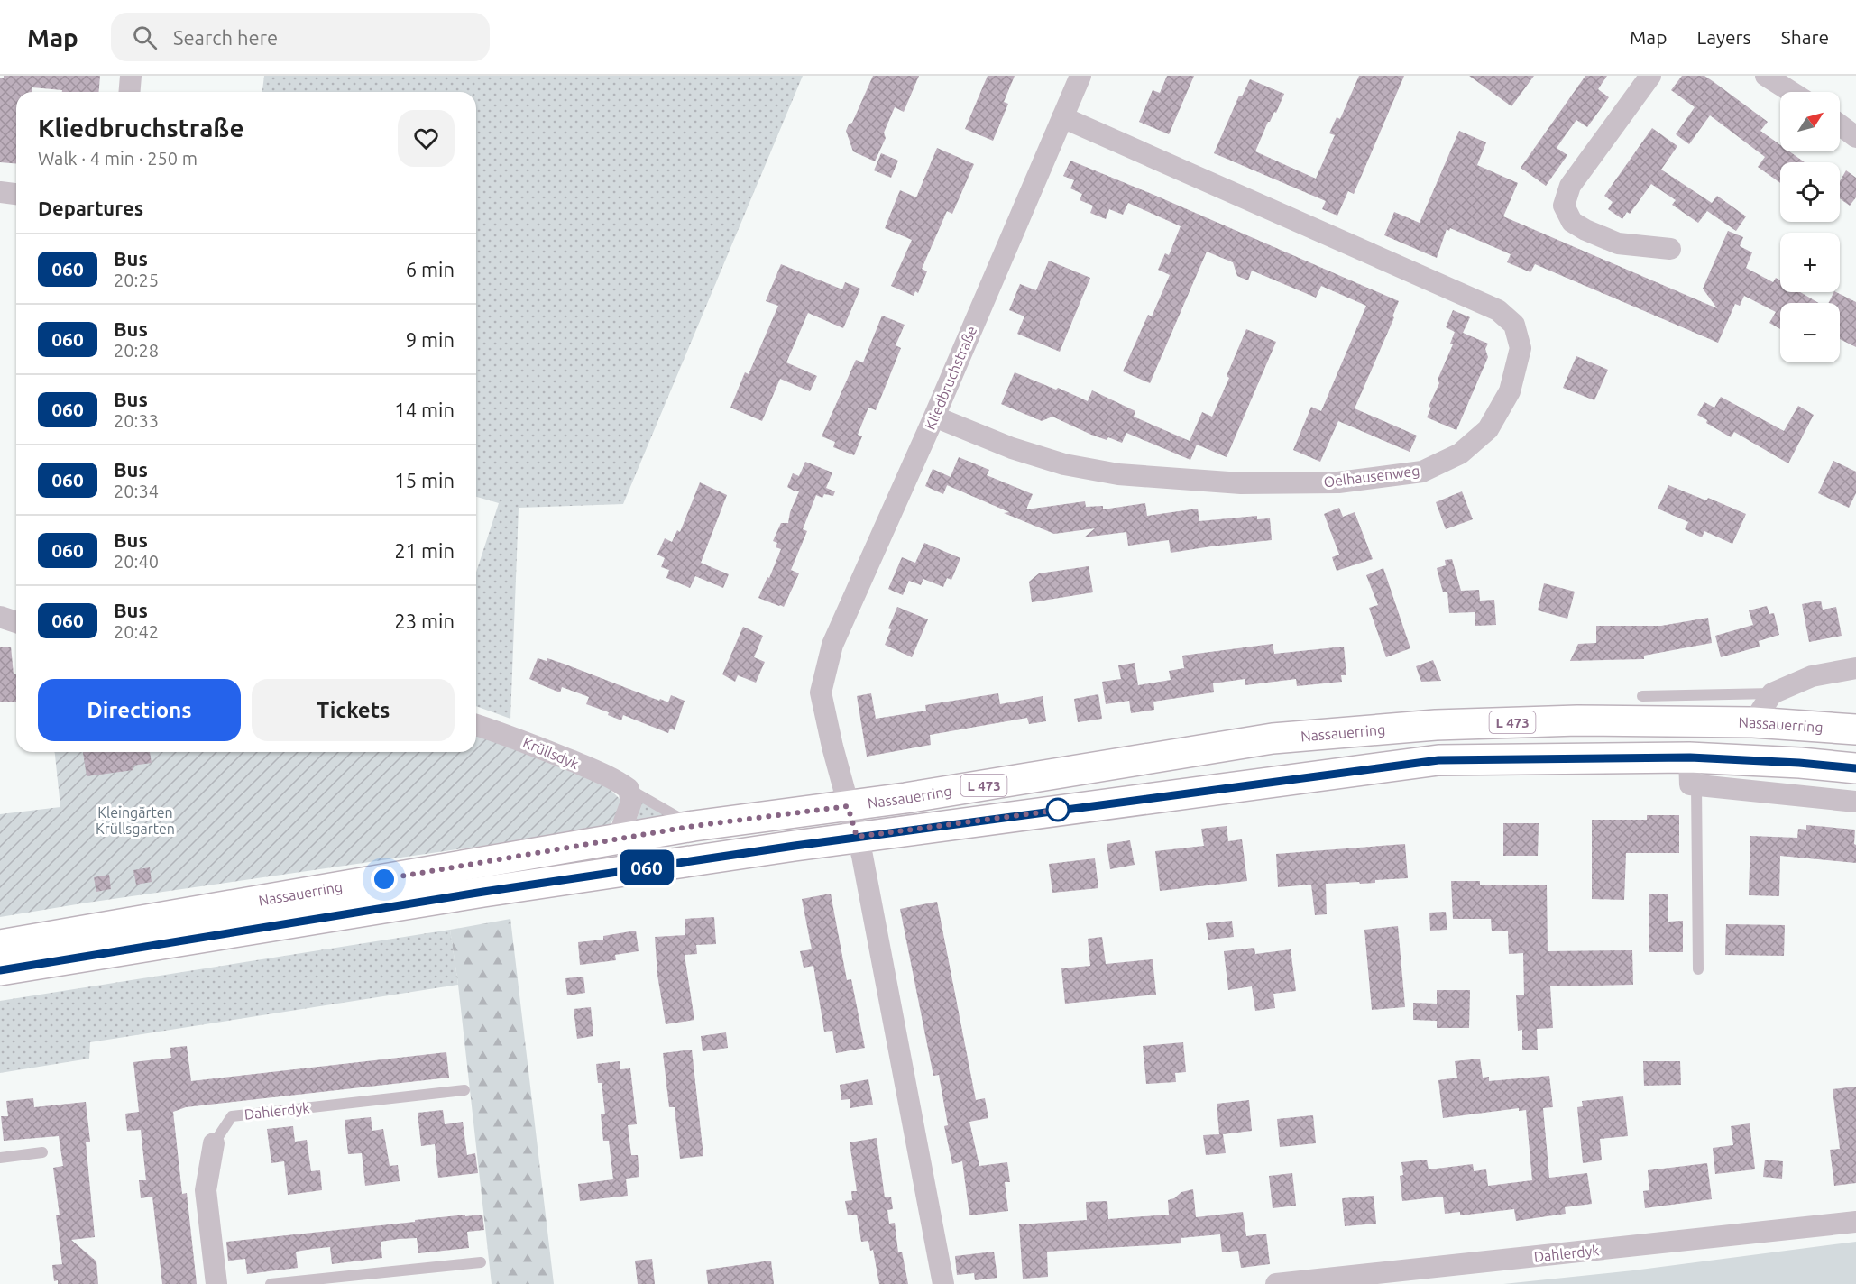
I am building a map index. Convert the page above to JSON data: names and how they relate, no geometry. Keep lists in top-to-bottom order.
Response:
{
  "streets": {
    "main road": ["L 473", "Nassauerring"],
    "street": [
      "Kliedbruchstraße",
      "Oelhausenweg",
      "Krüllsdyk",
      "Dahlerdyk"
    ]
  },
  "crossings": [
    ["Kliedbruchstraße", "Oelhausenweg"],
    ["Kliedbruchstraße", "Nassauerring"],
    ["Nassauerring", "Krüllsdyk"]
  ],
  "parks": ["Kleingärten Krüllsgarten"],
  "lines": ["bus line 060"],
  "north": "top right",
  "page": {
    "header": "Map",
    "search": "Search here",
    "nav": ["Map", "Layers", "Share"],
    "on_map": "060",
    "map_buttons": ["+", "−"],
    "heading": [
      ["Kliedbruchstraße", "Walk · 4 min · 250 m"],
      "Departures"
    ],
    "list": [
      {
        "mark": "060",
        "name": "Bus",
        "note": "20:25",
        "value": "6 min"
      },
      {
        "mark": "060",
        "name": "Bus",
        "note": "20:28",
        "value": "9 min"
      },
      {
        "mark": "060",
        "name": "Bus",
        "note": "20:33",
        "value": "14 min"
      },
      {
        "mark": "060",
        "name": "Bus",
        "note": "20:34",
        "value": "15 min"
      },
      {
        "mark": "060",
        "name": "Bus",
        "note": "20:40",
        "value": "21 min"
      },
      {
        "mark": "060",
        "name": "Bus",
        "note": "20:42",
        "value": "23 min"
      }
    ],
    "buttons": ["Directions", "Tickets"]
  }
}
